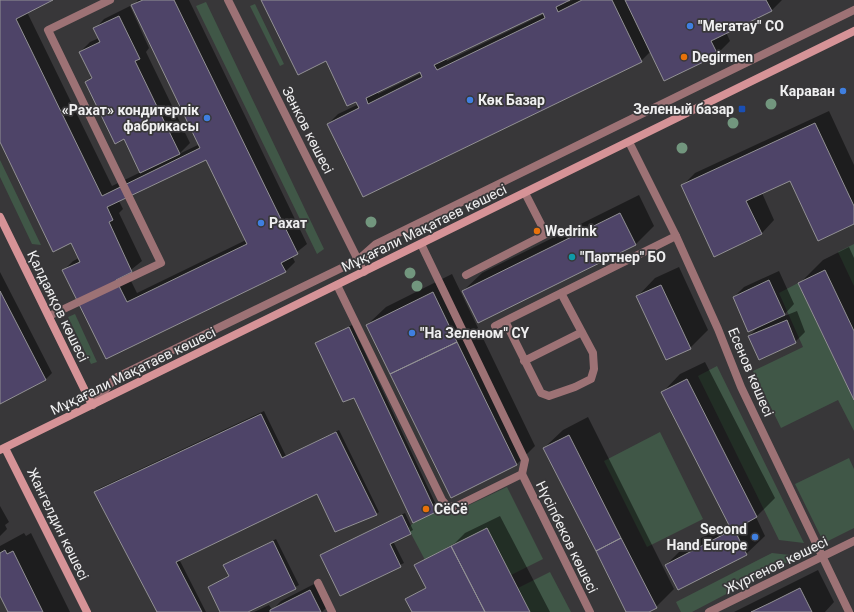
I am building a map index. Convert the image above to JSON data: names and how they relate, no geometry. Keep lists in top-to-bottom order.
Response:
{
  "streets": {
    "main road": ["Мұқағали Мақатаев көшесі", "Қалдаяқов көшесі", "Жангелдин көшесі"],
    "street": [
      "Зенков көшесі",
      "Есенов көшесі",
      "Нүсіпбеков көшесі",
      "Жүргенов көшесі"
    ]
  },
  "crossings": [
    ["Зенков көшесі", "Мұқағали Мақатаев көшесі"],
    ["Мұқағали Мақатаев көшесі", "Қалдаяқов көшесі"],
    ["Мұқағали Мақатаев көшесі", "Есенов көшесі"],
    ["Мұқағали Мақатаев көшесі", "Жангелдин көшесі"],
    ["Есенов көшесі", "Жүргенов көшесі"]
  ],
  "places": {
    "other": [
      "\"Мегатау\" СО",
      "Degirmen",
      "Караван",
      "Көк Базар",
      "«Рахат» кондитерлік фабрикасы",
      "Рахат",
      "Wedrink",
      "\"Партнер\" БО",
      "\"На Зеленом\" СҮ",
      "СёСё",
      "Second Hand Europe"
    ],
    "transit": ["Зеленый базар"]
  }
}
